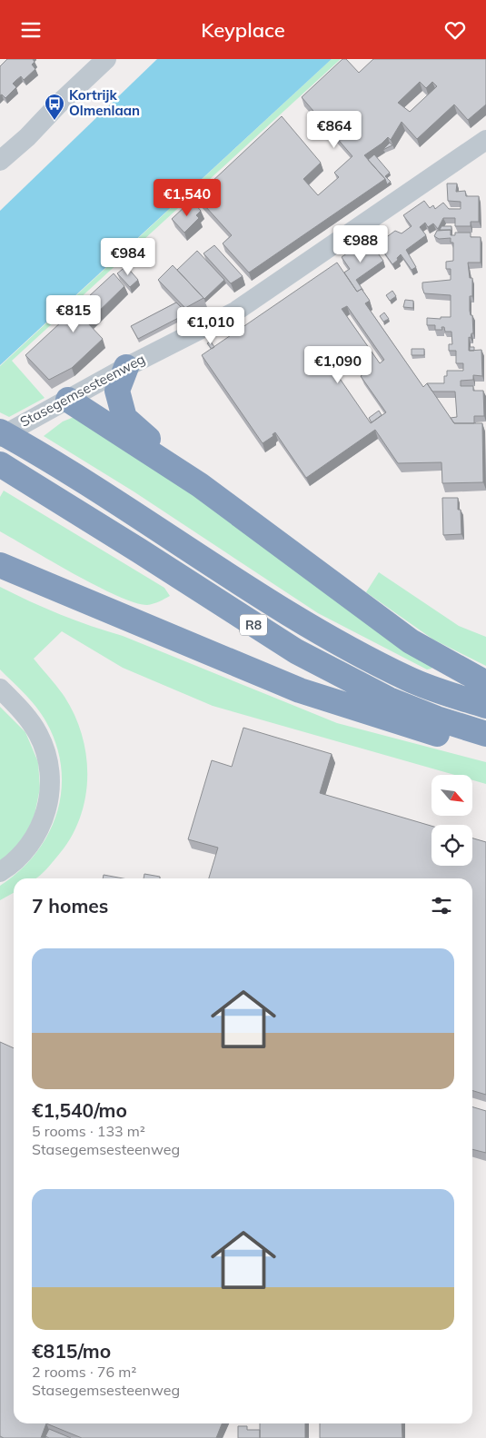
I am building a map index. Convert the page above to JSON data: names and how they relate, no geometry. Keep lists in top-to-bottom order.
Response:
{
  "streets": {
    "highway": ["R8"],
    "street": ["Stasegemsesteenweg"]
  },
  "places": {
    "bus stop": ["Kortrijk Olmenlaan"]
  },
  "north": "bottom right",
  "page": {
    "header": "Keyplace",
    "price": [
      "€864",
      "€1,540",
      "€988",
      "€984",
      "€815",
      "€1,010",
      "€1,090"
    ],
    "heading": "7 homes",
    "list": [
      {
        "name": "€1,540/mo",
        "note": "5 rooms · 133 m² · Stasegemsesteenweg"
      },
      {
        "name": "€815/mo",
        "note": "2 rooms · 76 m² · Stasegemsesteenweg"
      }
    ]
  }
}
